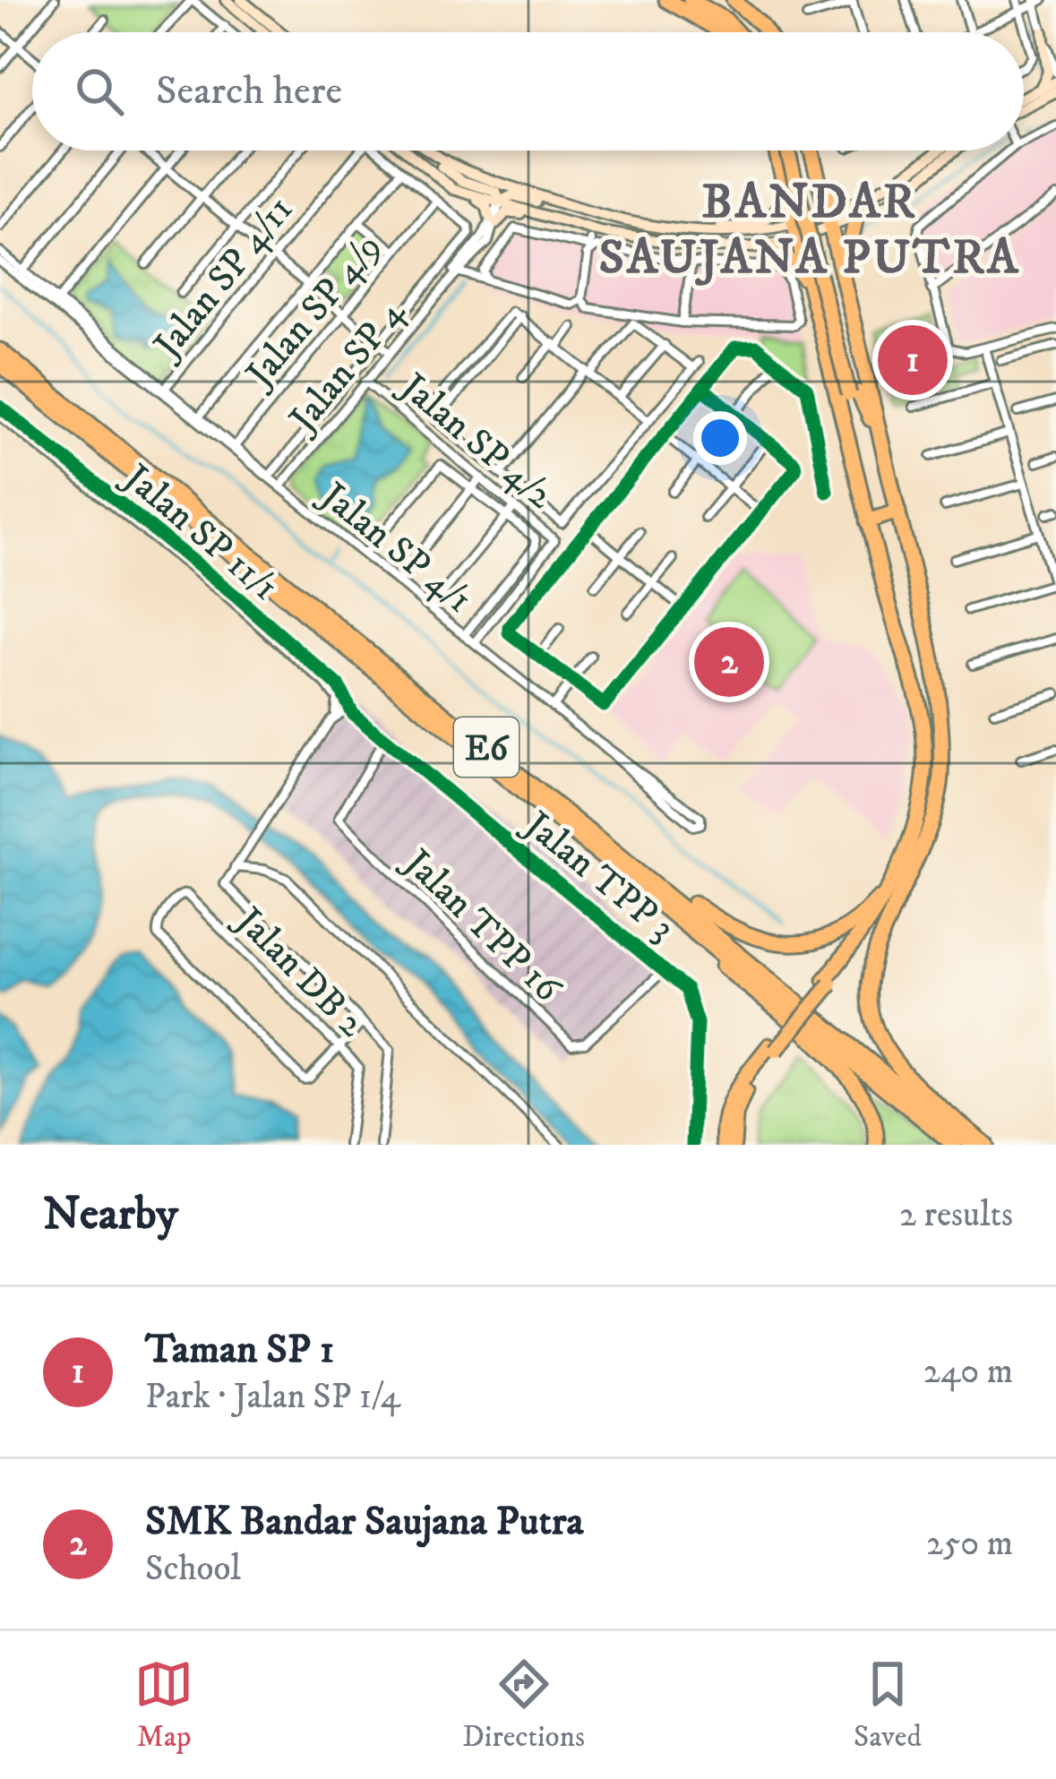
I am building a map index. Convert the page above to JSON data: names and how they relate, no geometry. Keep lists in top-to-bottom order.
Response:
{
  "streets": {
    "highway": ["E6"],
    "street": [
      "Jalan SP 4/11",
      "Jalan SP 4/9",
      "Jalan SP 4",
      "Jalan SP 4/2",
      "Jalan SP 11/1",
      "Jalan SP 4/1",
      "Jalan TPP 3",
      "Jalan TPP 16",
      "Jalan DB 2"
    ]
  },
  "crossings": [
    ["Jalan SP 4/11", "Jalan SP 4/1"],
    ["Jalan SP 4/9", "Jalan SP 4/1"],
    ["Jalan SP 4", "Jalan SP 4/2"],
    ["Jalan SP 4", "Jalan SP 4/1"],
    ["Jalan SP 4/2", "Jalan SP 4/1"],
    ["Jalan SP 11/1", "Jalan TPP 3"],
    ["Jalan TPP 3", "Jalan TPP 16"]
  ],
  "districts": ["BANDAR SAUJANA PUTRA"],
  "page": {
    "search": "Search here",
    "pins": ["1", "2"],
    "heading": ["Nearby", "2 results"],
    "list": [
      {
        "mark": "1",
        "name": "Taman SP 1",
        "note": "Park · Jalan SP 1/4",
        "value": "240 m"
      },
      {
        "mark": "2",
        "name": "SMK Bandar Saujana Putra",
        "note": "School",
        "value": "250 m"
      }
    ],
    "nav": ["Map", "Directions", "Saved"]
  }
}
